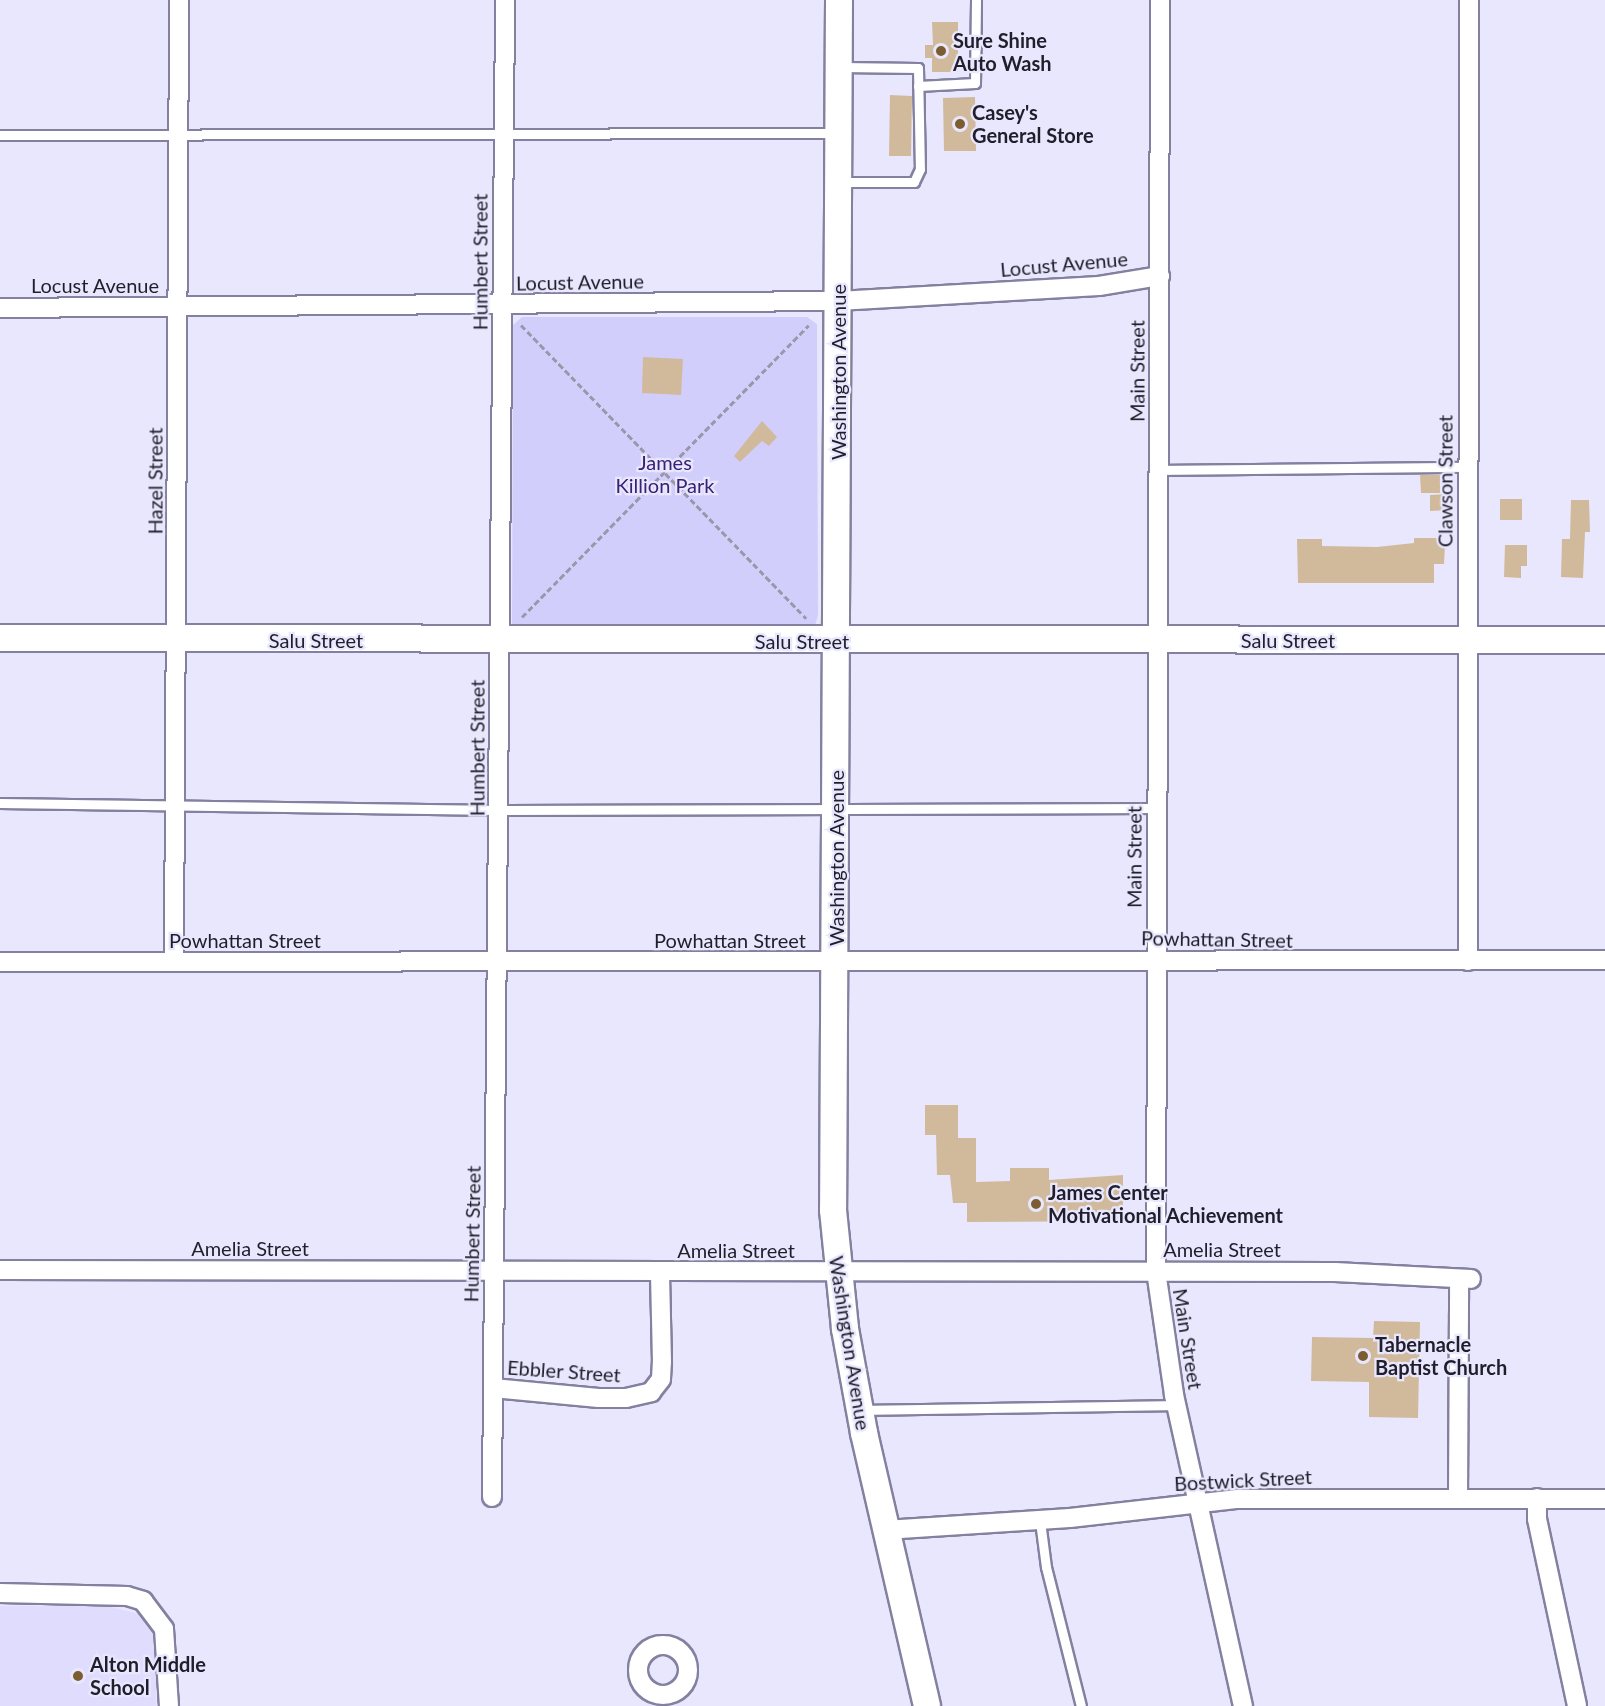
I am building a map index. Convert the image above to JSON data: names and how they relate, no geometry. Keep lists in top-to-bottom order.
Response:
{
  "streets": {
    "main road": ["Washington Avenue", "Salu Street"],
    "street": [
      "Humbert Street",
      "Locust Avenue",
      "Main Street",
      "Hazel Street",
      "Clawson Street",
      "Powhattan Street",
      "Amelia Street",
      "Ebbler Street",
      "Bostwick Street"
    ]
  },
  "crossings": [
    ["Humbert Street", "Locust Avenue"],
    ["Humbert Street", "Salu Street"],
    ["Humbert Street", "Powhattan Street"],
    ["Humbert Street", "Amelia Street"],
    ["Humbert Street", "Ebbler Street"],
    ["Locust Avenue", "Main Street"],
    ["Locust Avenue", "Washington Avenue"],
    ["Locust Avenue", "Hazel Street"],
    ["Main Street", "Salu Street"],
    ["Main Street", "Powhattan Street"],
    ["Main Street", "Amelia Street"],
    ["Main Street", "Bostwick Street"],
    ["Washington Avenue", "Salu Street"],
    ["Washington Avenue", "Powhattan Street"],
    ["Washington Avenue", "Amelia Street"],
    ["Washington Avenue", "Bostwick Street"],
    ["Hazel Street", "Salu Street"],
    ["Hazel Street", "Powhattan Street"],
    ["Clawson Street", "Salu Street"],
    ["Clawson Street", "Powhattan Street"],
    ["Amelia Street", "Ebbler Street"],
    ["Amelia Street", "Bostwick Street"]
  ],
  "parks": ["James Killion Park"],
  "places": [
    "Sure Shine Auto Wash",
    "Casey's General Store",
    "James Center Motivational Achievement",
    "Tabernacle Baptist Church",
    "Alton Middle School"
  ]
}
